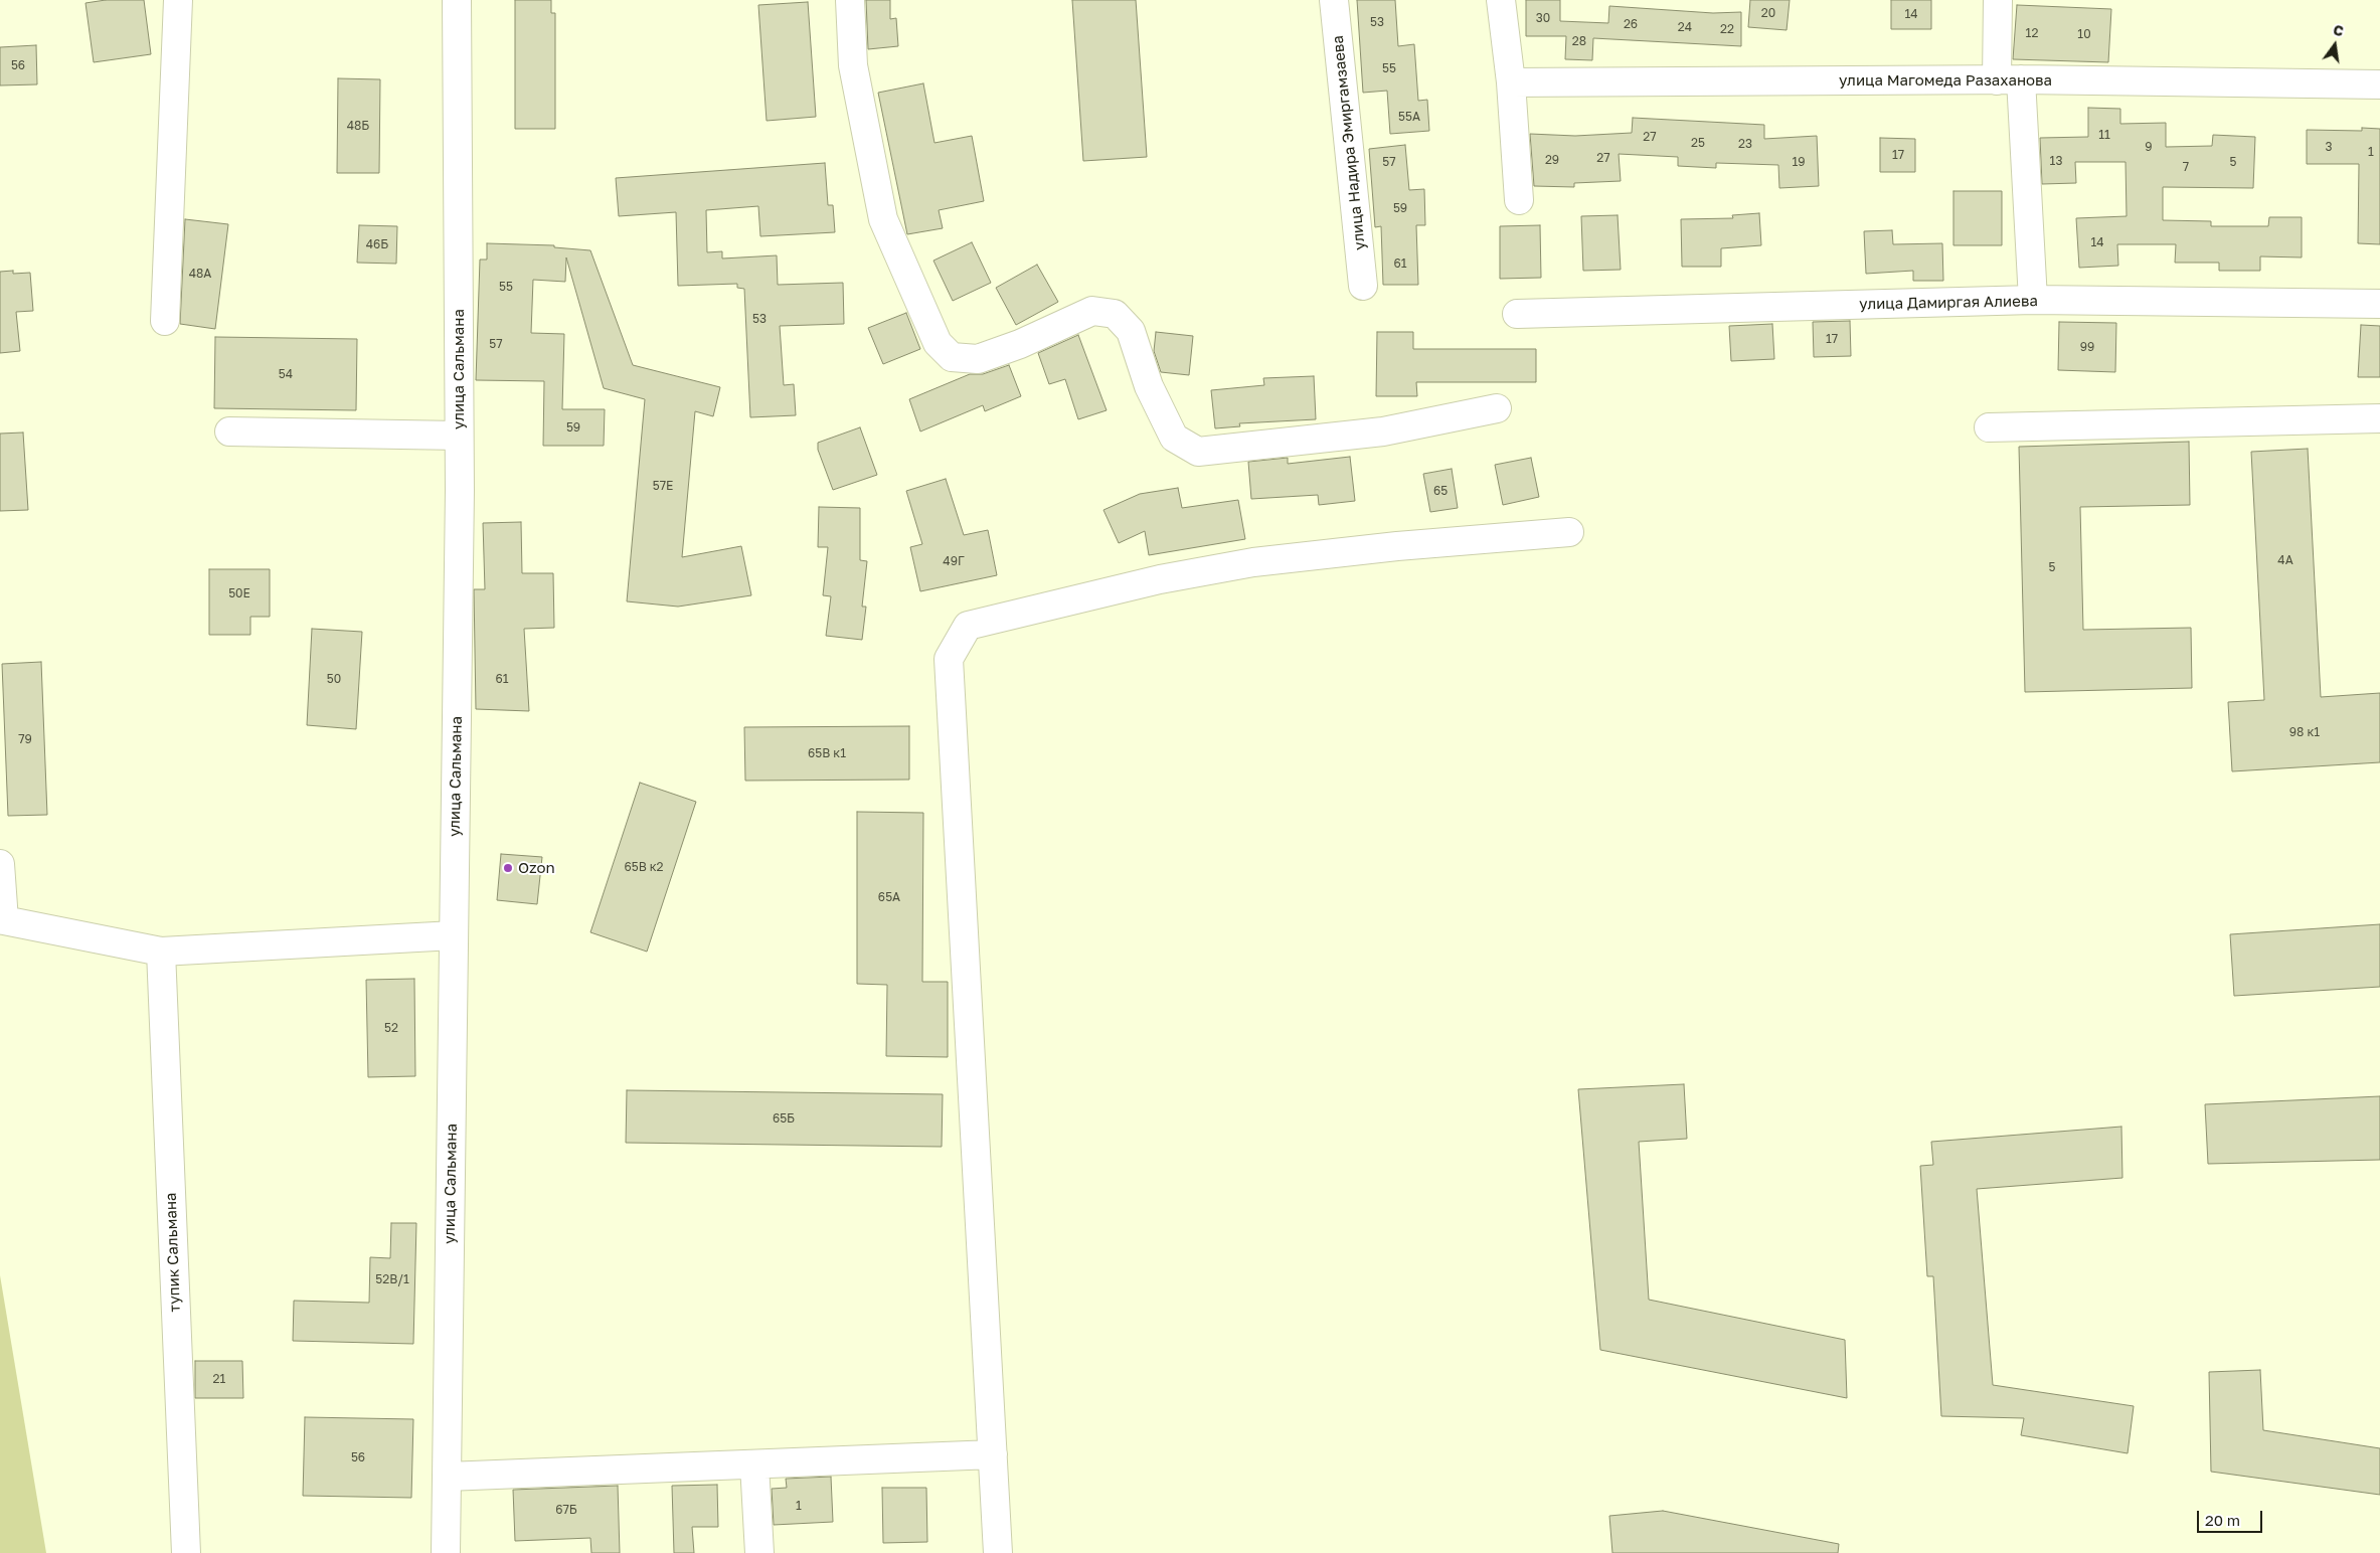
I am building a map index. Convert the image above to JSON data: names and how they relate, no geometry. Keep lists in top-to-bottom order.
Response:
{
  "streets": {
    "street": [
      "улица Магомеда Разаханова",
      "улица Надира Эмиргамзаева",
      "улица Дамиргая Алиева",
      "улица Сальмана",
      "тупик Сальмана"
    ]
  },
  "places": ["Ozon"],
  "house_numbers": [
    "20",
    "14",
    "30",
    "53",
    "26",
    "24",
    "22",
    "12",
    "10",
    "28",
    "56",
    "55",
    "55А",
    "48Б",
    "11",
    "27",
    "25",
    "23",
    "9",
    "3",
    "1",
    "17",
    "27",
    "29",
    "13",
    "57",
    "19",
    "5",
    "7",
    "59",
    "14",
    "46Б",
    "61",
    "48А",
    "55",
    "53",
    "17",
    "57",
    "99",
    "54",
    "59",
    "57Е",
    "65",
    "4А",
    "49Г",
    "5",
    "50Е",
    "50",
    "61",
    "98 к1",
    "79",
    "65В к1",
    "65В к2",
    "65А",
    "52",
    "65Б",
    "52В/1",
    "21",
    "56",
    "1",
    "67Б"
  ],
  "scale_bar": "20 m",
  "north": "top"
}
